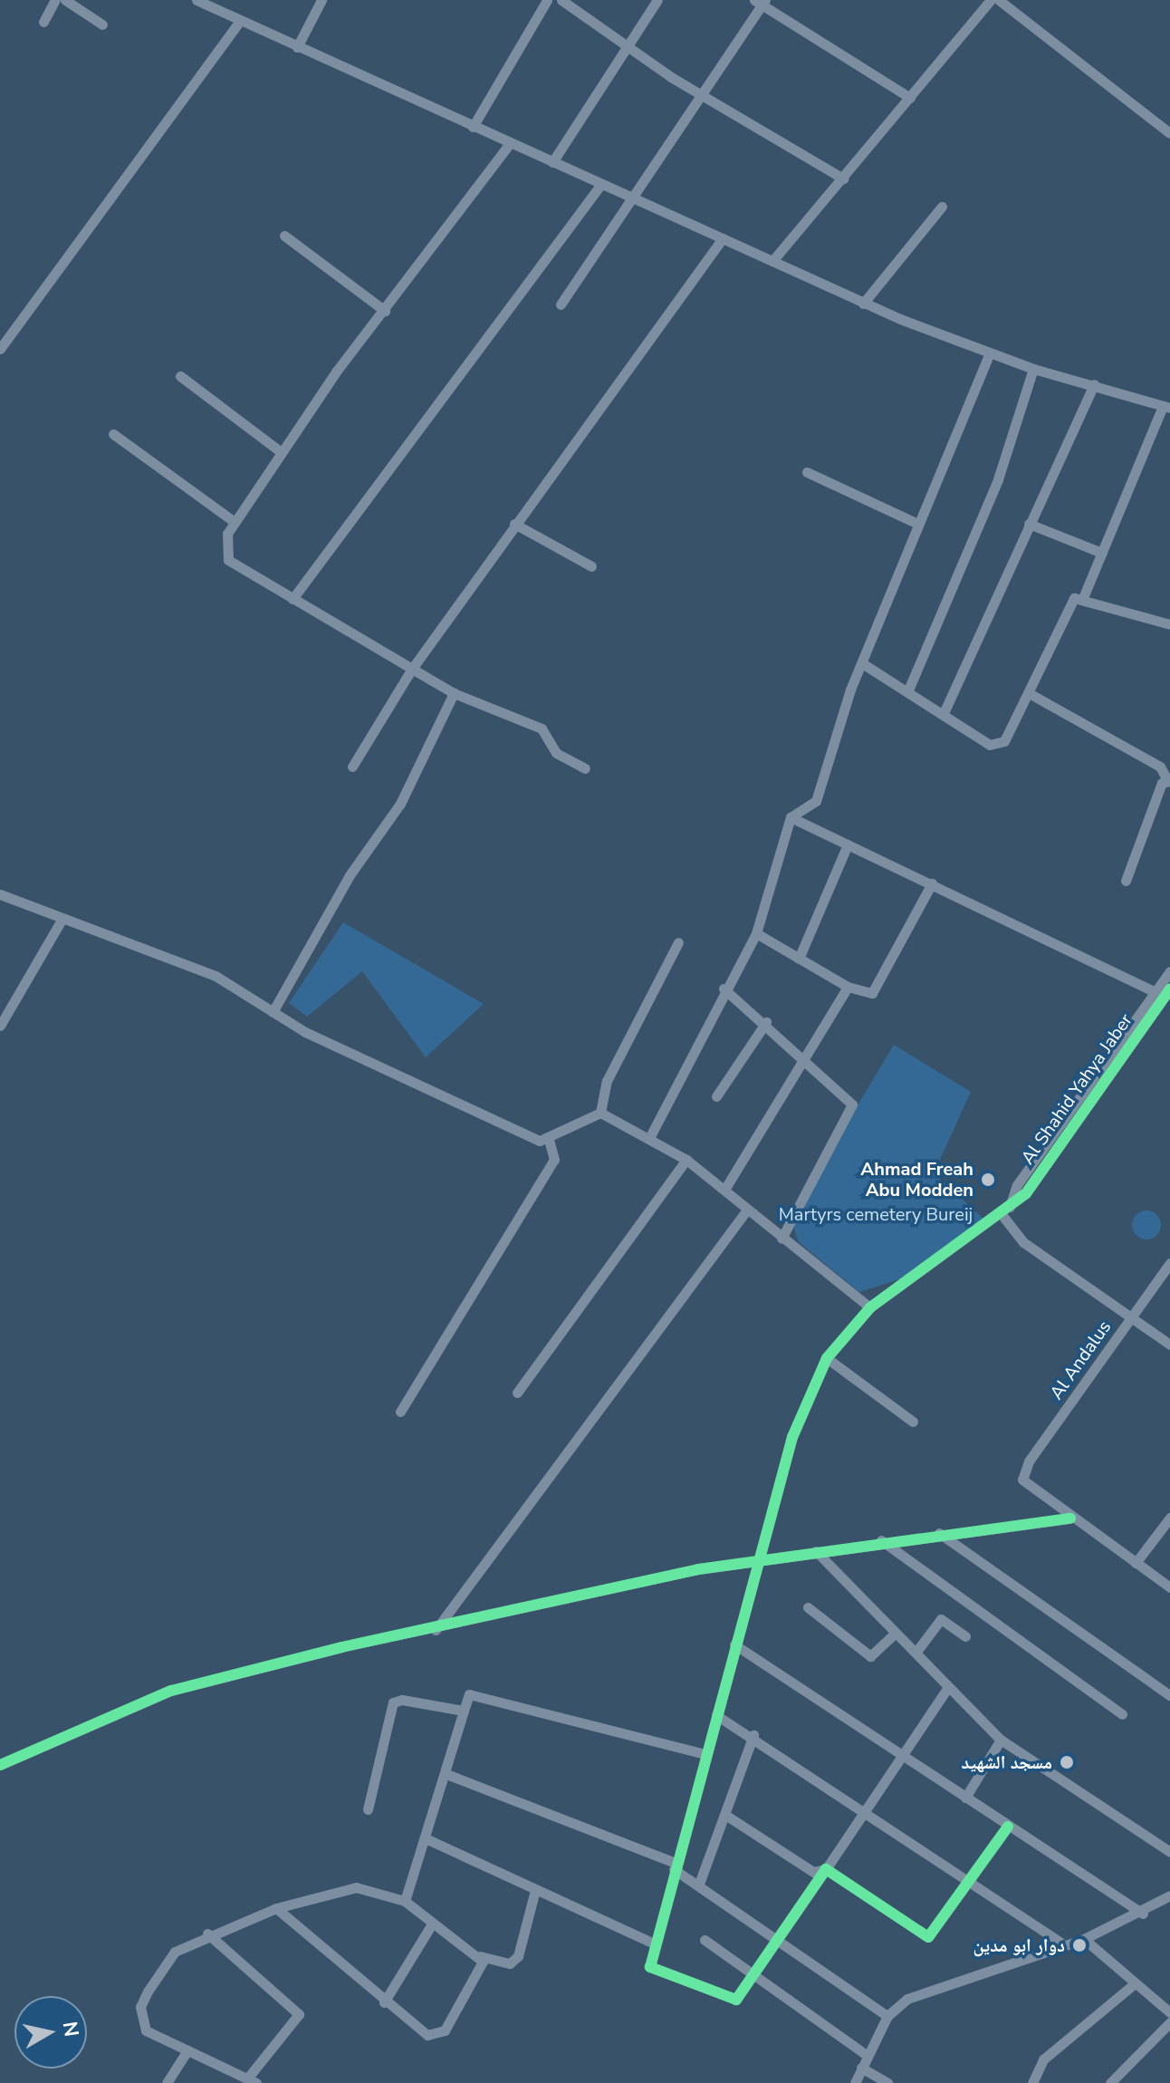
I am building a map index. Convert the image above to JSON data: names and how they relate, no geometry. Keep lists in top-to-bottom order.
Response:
{
  "streets": {
    "street": ["Al Shahid Yahya Jaber", "Al Andalus"]
  },
  "parks": ["Martyrs cemetery Bureij"],
  "places": ["Ahmad Freah Abu Modden", "مسجد الشهيد", "دوار ابو مدين"],
  "north": "right"
}
